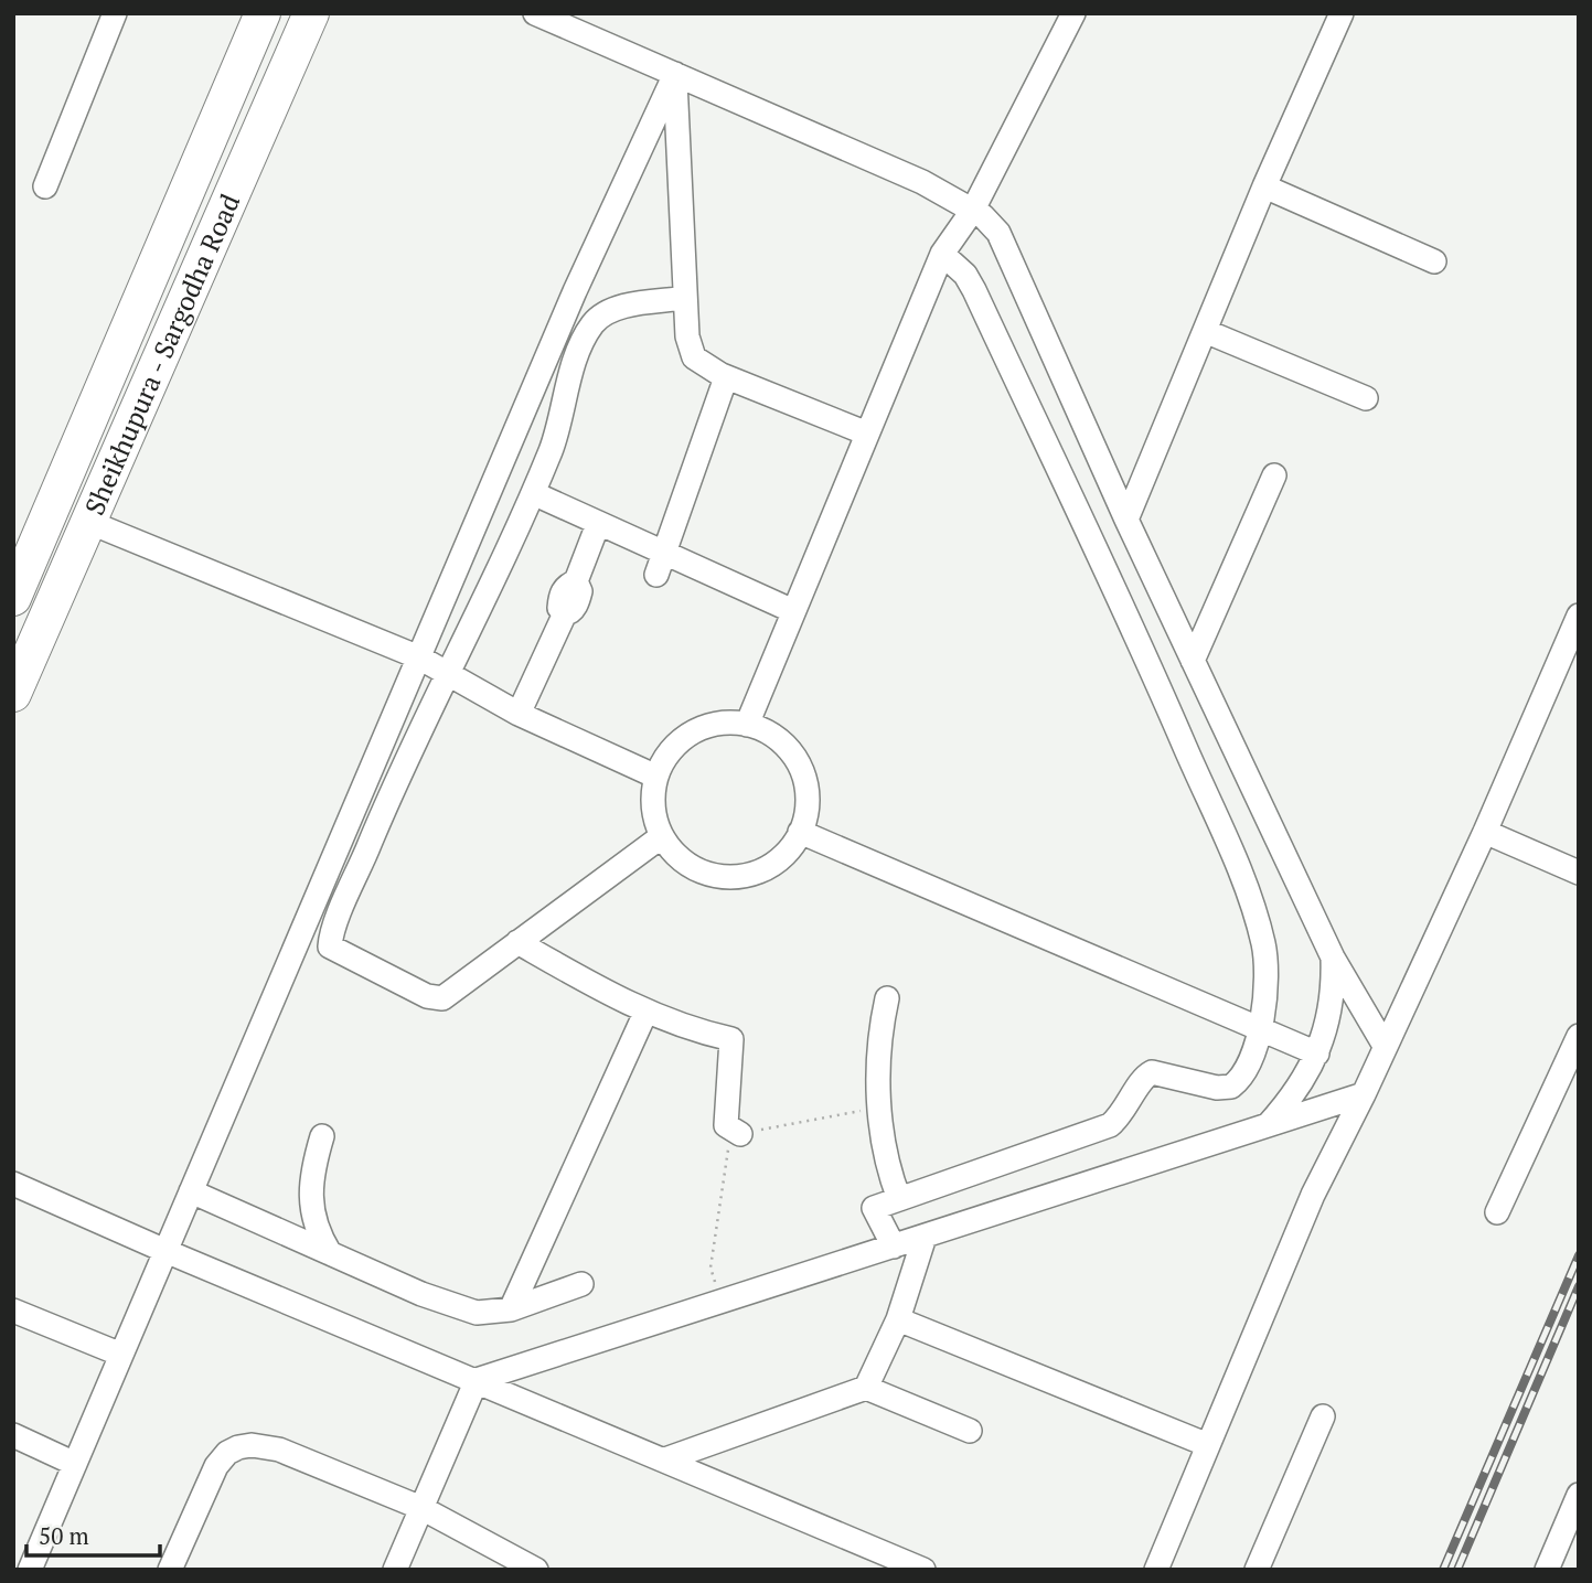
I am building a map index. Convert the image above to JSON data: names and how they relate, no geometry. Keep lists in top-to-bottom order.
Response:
{
  "streets": {
    "highway": ["Sheikhupura - Sargodha Road"]
  },
  "scale_bar": "50 m"
}
